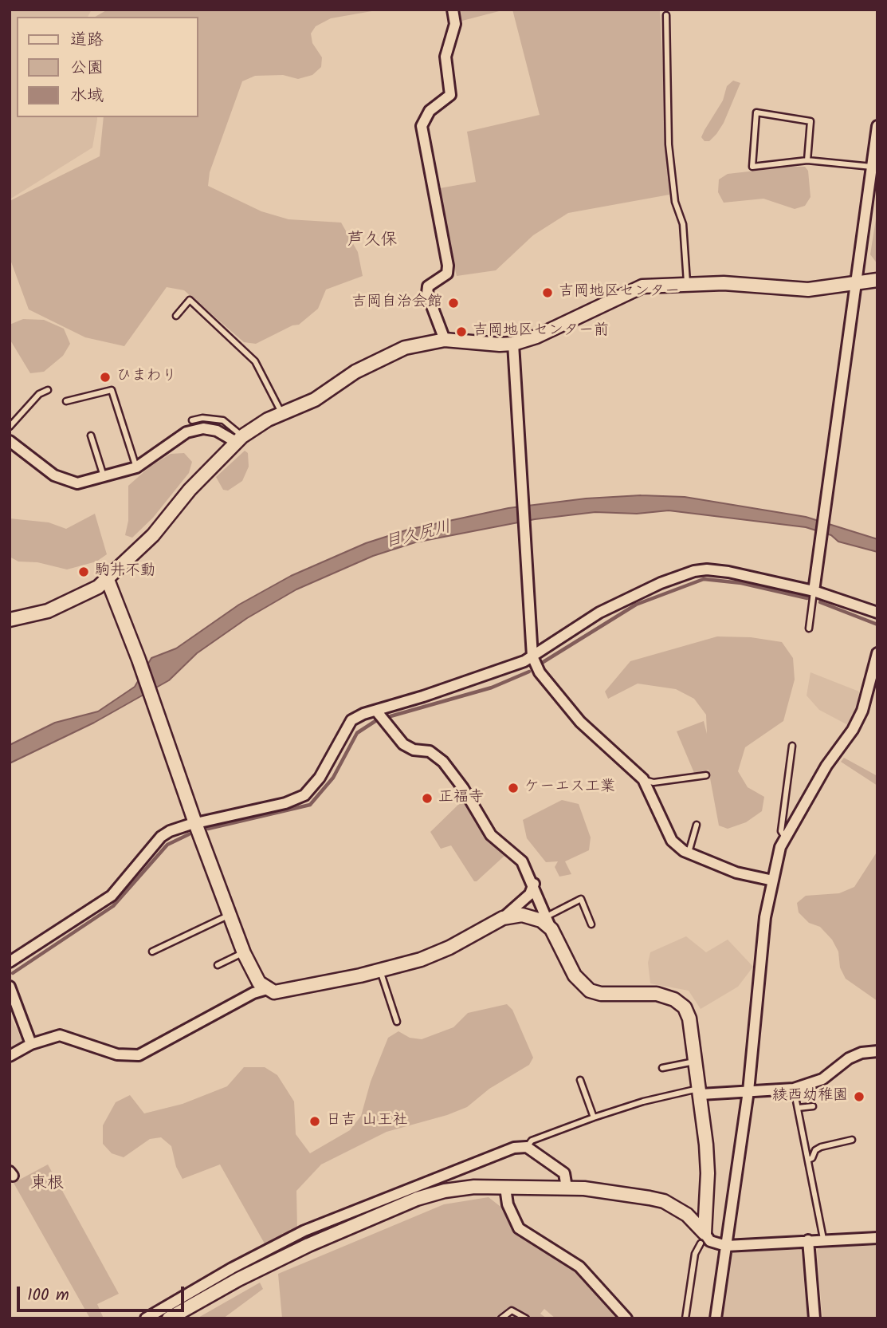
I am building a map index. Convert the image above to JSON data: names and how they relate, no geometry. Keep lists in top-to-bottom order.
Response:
{
  "districts": ["芦久保", "東根"],
  "water": ["目久尻川"],
  "places": [
    "吉岡地区センター",
    "吉岡自治会館",
    "吉岡地区センター前",
    "ひまわり",
    "駒井不動",
    "ケーエス工業",
    "正福寺",
    "綾西幼稚園",
    "日吉 山王社"
  ],
  "legend": ["道路", "公園", "水域"],
  "scale_bar": "100 m"
}
